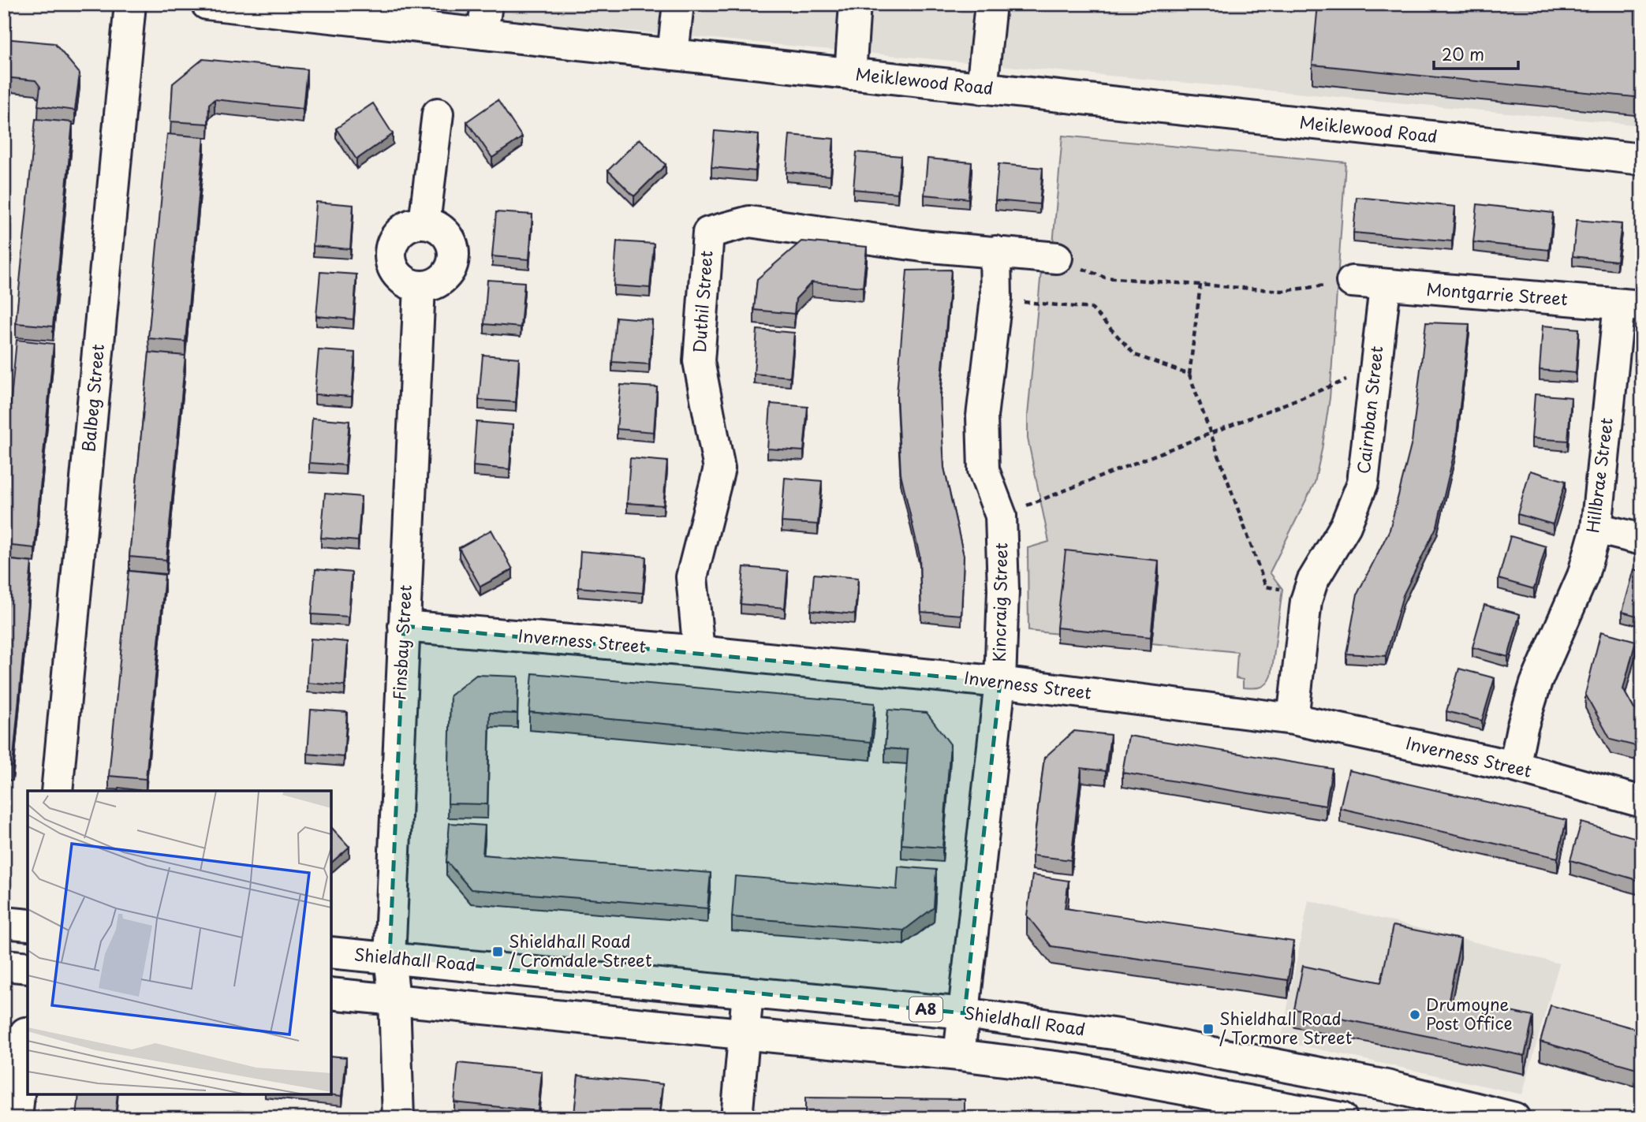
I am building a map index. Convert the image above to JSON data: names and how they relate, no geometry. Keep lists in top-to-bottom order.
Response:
{
  "streets": {
    "street": [
      "Meiklewood Road",
      "Montgarrie Street",
      "Duthil Street",
      "Balbeg Street",
      "Cairnban Street",
      "Hillbrae Street",
      "Kincraig Street",
      "Inverness Street",
      "Finsbay Street",
      "Shieldhall Road",
      "A8"
    ]
  },
  "crossings": [
    ["Montgarrie Street", "Cairnban Street"],
    ["Montgarrie Street", "Hillbrae Street"],
    ["Duthil Street", "Kincraig Street"],
    ["Duthil Street", "Inverness Street"],
    ["Cairnban Street", "Inverness Street"],
    ["Hillbrae Street", "Inverness Street"],
    ["Kincraig Street", "Inverness Street"],
    ["Kincraig Street", "Shieldhall Road"],
    ["Inverness Street", "Finsbay Street"],
    ["Finsbay Street", "Shieldhall Road"]
  ],
  "places": {
    "transit": ["Shieldhall Road / Cromdale Street", "Shieldhall Road / Tormore Street"],
    "other": ["Drumoyne Post Office"]
  },
  "scale_bar": "20 m"
}
